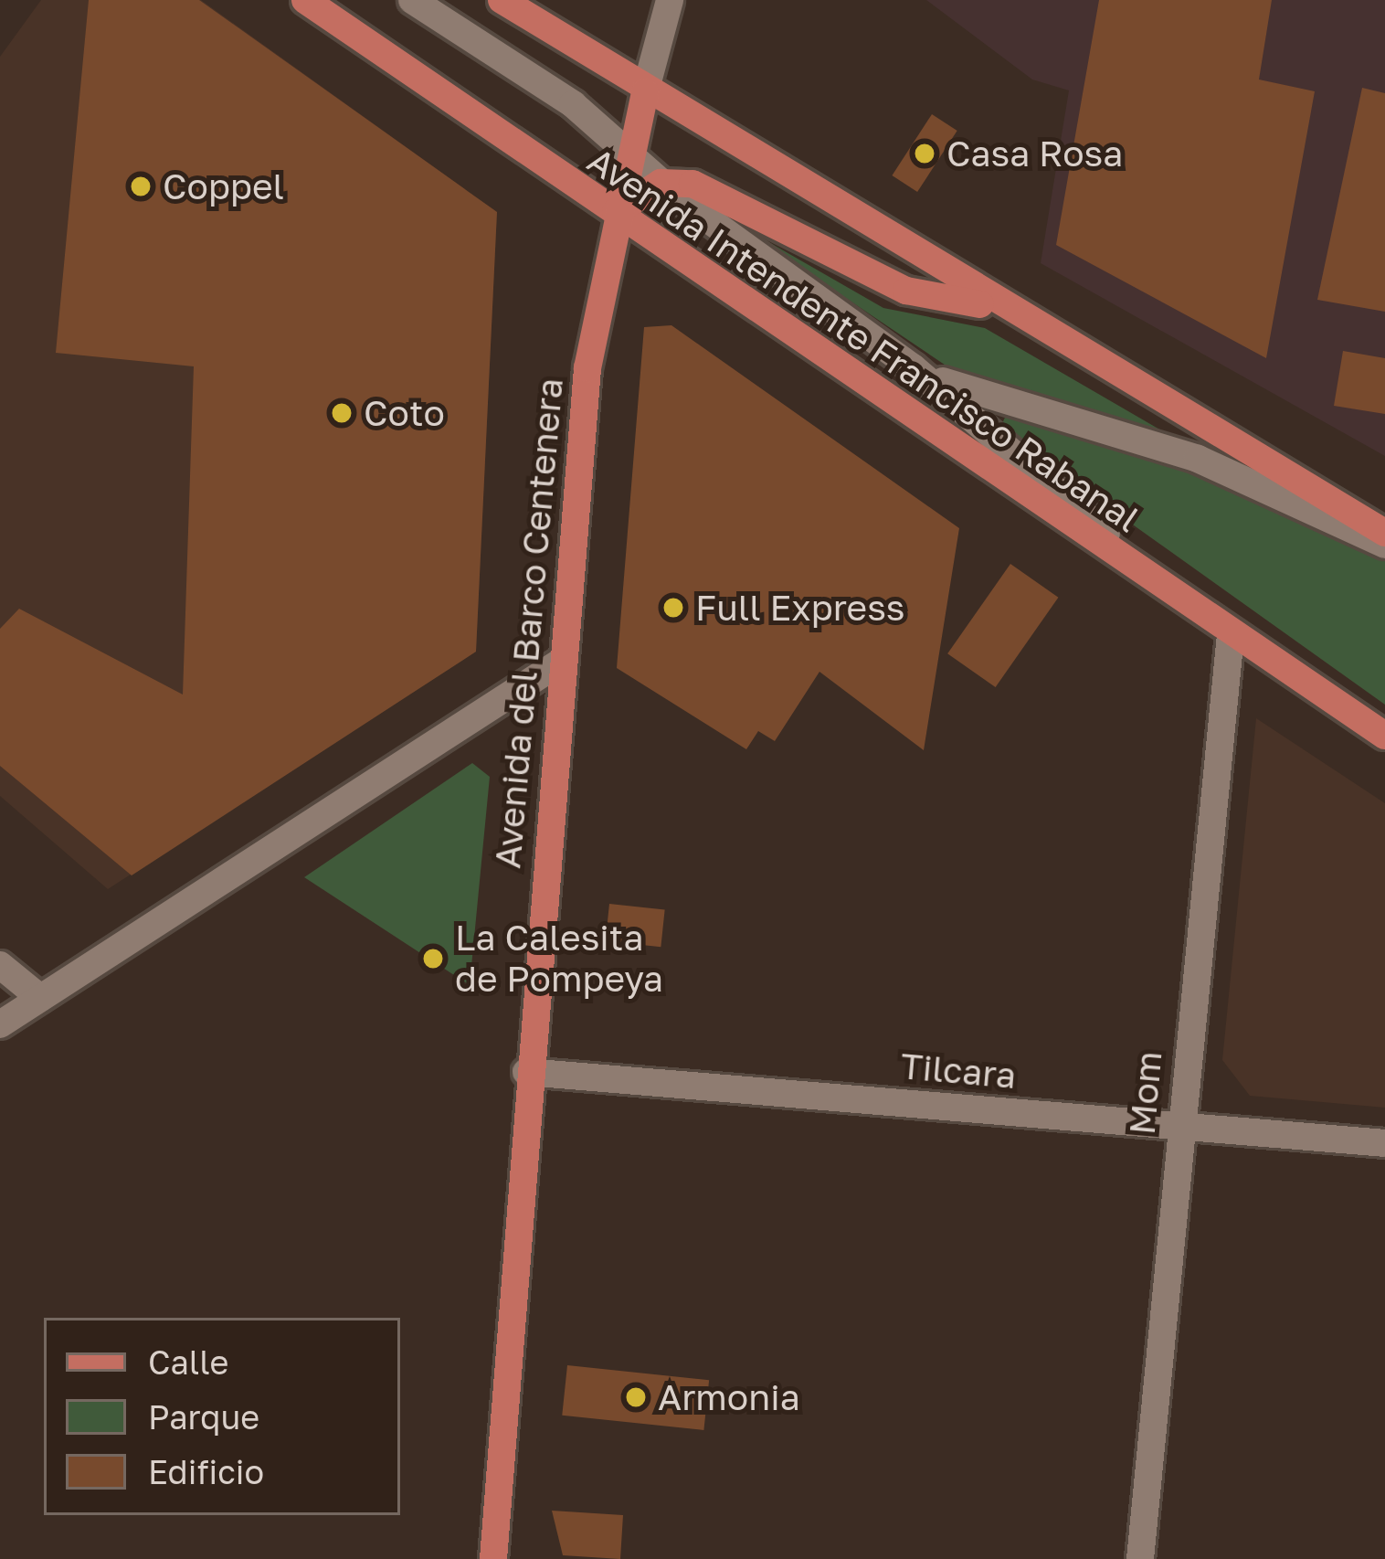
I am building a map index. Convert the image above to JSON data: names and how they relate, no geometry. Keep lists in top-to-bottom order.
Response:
{
  "streets": {
    "main road": ["Avenida Intendente Francisco Rabanal", "Avenida del Barco Centenera"],
    "street": ["Tilcara", "Mom"]
  },
  "crossings": [
    ["Avenida Intendente Francisco Rabanal", "Avenida del Barco Centenera"],
    ["Avenida Intendente Francisco Rabanal", "Mom"],
    ["Avenida del Barco Centenera", "Tilcara"],
    ["Tilcara", "Mom"]
  ],
  "places": [
    "Casa Rosa",
    "Coppel",
    "Coto",
    "Full Express",
    "La Calesita de Pompeya",
    "Armonia"
  ],
  "legend": ["Calle", "Parque", "Edificio"]
}
